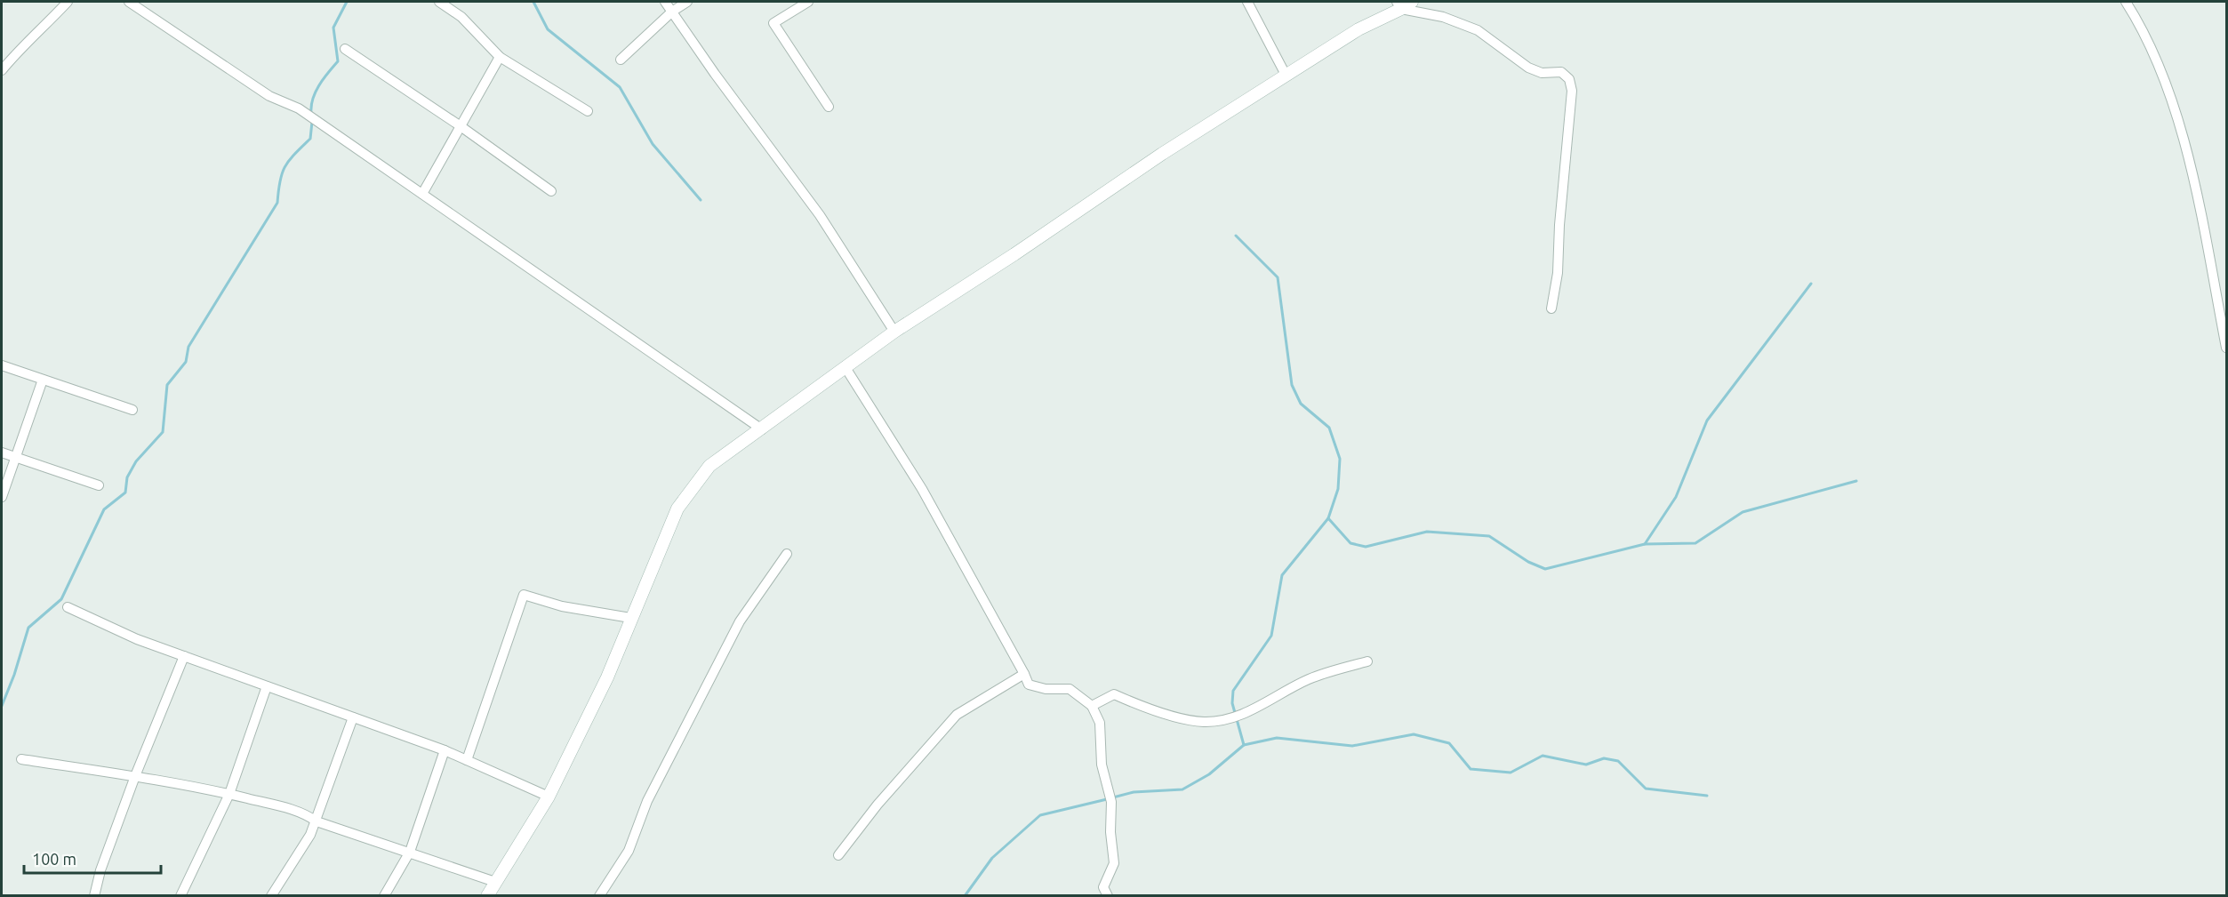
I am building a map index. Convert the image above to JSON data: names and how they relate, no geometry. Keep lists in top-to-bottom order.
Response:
{
  "scale_bar": "100 m"
}
